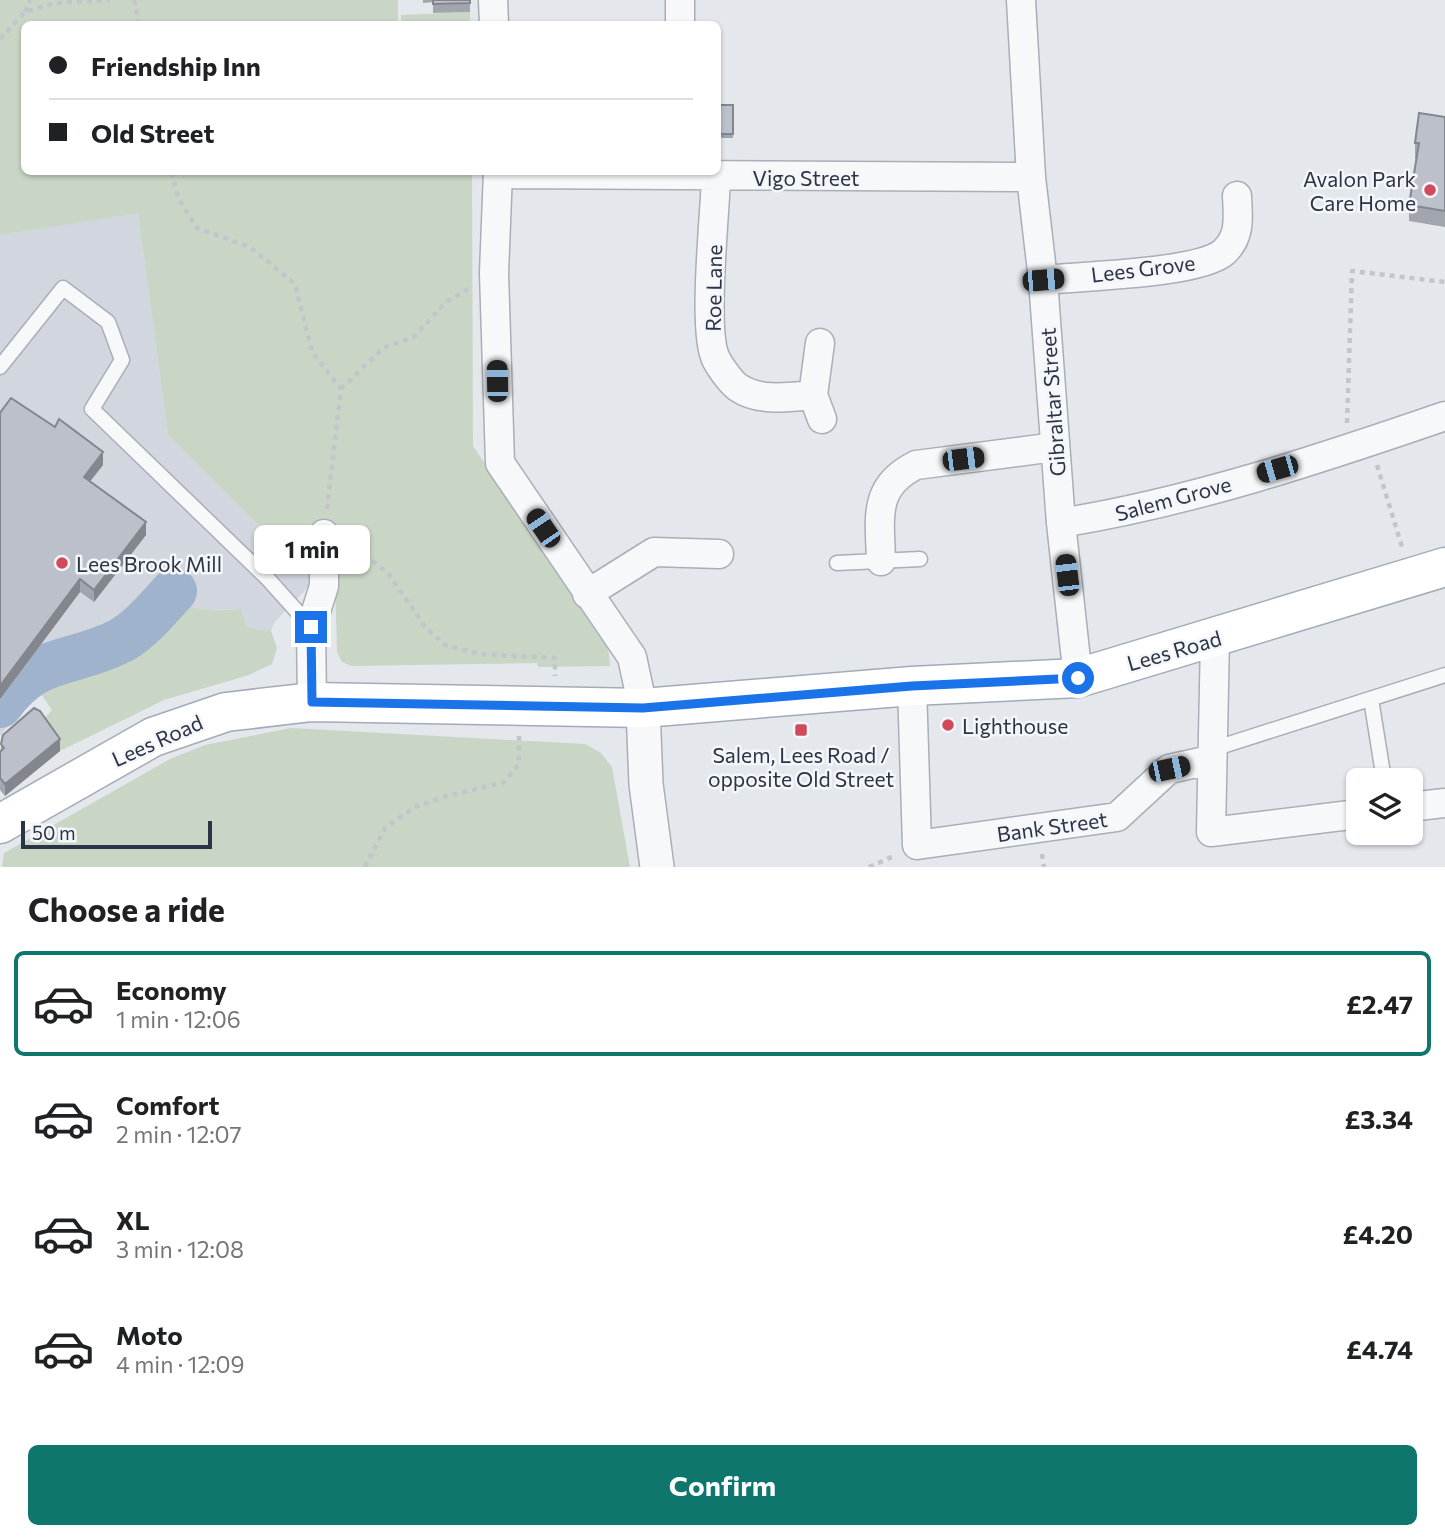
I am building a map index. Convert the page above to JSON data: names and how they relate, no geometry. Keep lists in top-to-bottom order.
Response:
{
  "streets": {
    "main road": ["Lees Road"],
    "street": [
      "Vigo Street",
      "Lees Grove",
      "Roe Lane",
      "Gibraltar Street",
      "Salem Grove",
      "Bank Street"
    ]
  },
  "crossings": [
    ["Vigo Street", "Roe Lane"],
    ["Vigo Street", "Gibraltar Street"],
    ["Lees Grove", "Gibraltar Street"],
    ["Gibraltar Street", "Salem Grove"],
    ["Gibraltar Street", "Lees Road"],
    ["Lees Road", "Bank Street"]
  ],
  "places": {
    "other": ["Avalon Park Care Home", "Lees Brook Mill", "Lighthouse"],
    "transit": ["Salem, Lees Road / opposite Old Street"]
  },
  "scale_bar": "50 m",
  "page": {
    "banner": ["Friendship Inn", "Old Street"],
    "bubble": "1 min",
    "scale": "50 m",
    "heading": "Choose a ride",
    "list": [
      {
        "name": "Economy",
        "note": "1 min · 12:06",
        "value": "£2.47"
      },
      {
        "name": "Comfort",
        "note": "2 min · 12:07",
        "value": "£3.34"
      },
      {
        "name": "XL",
        "note": "3 min · 12:08",
        "value": "£4.20"
      },
      {
        "name": "Moto",
        "note": "4 min · 12:09",
        "value": "£4.74"
      }
    ],
    "buttons": "Confirm"
  }
}
